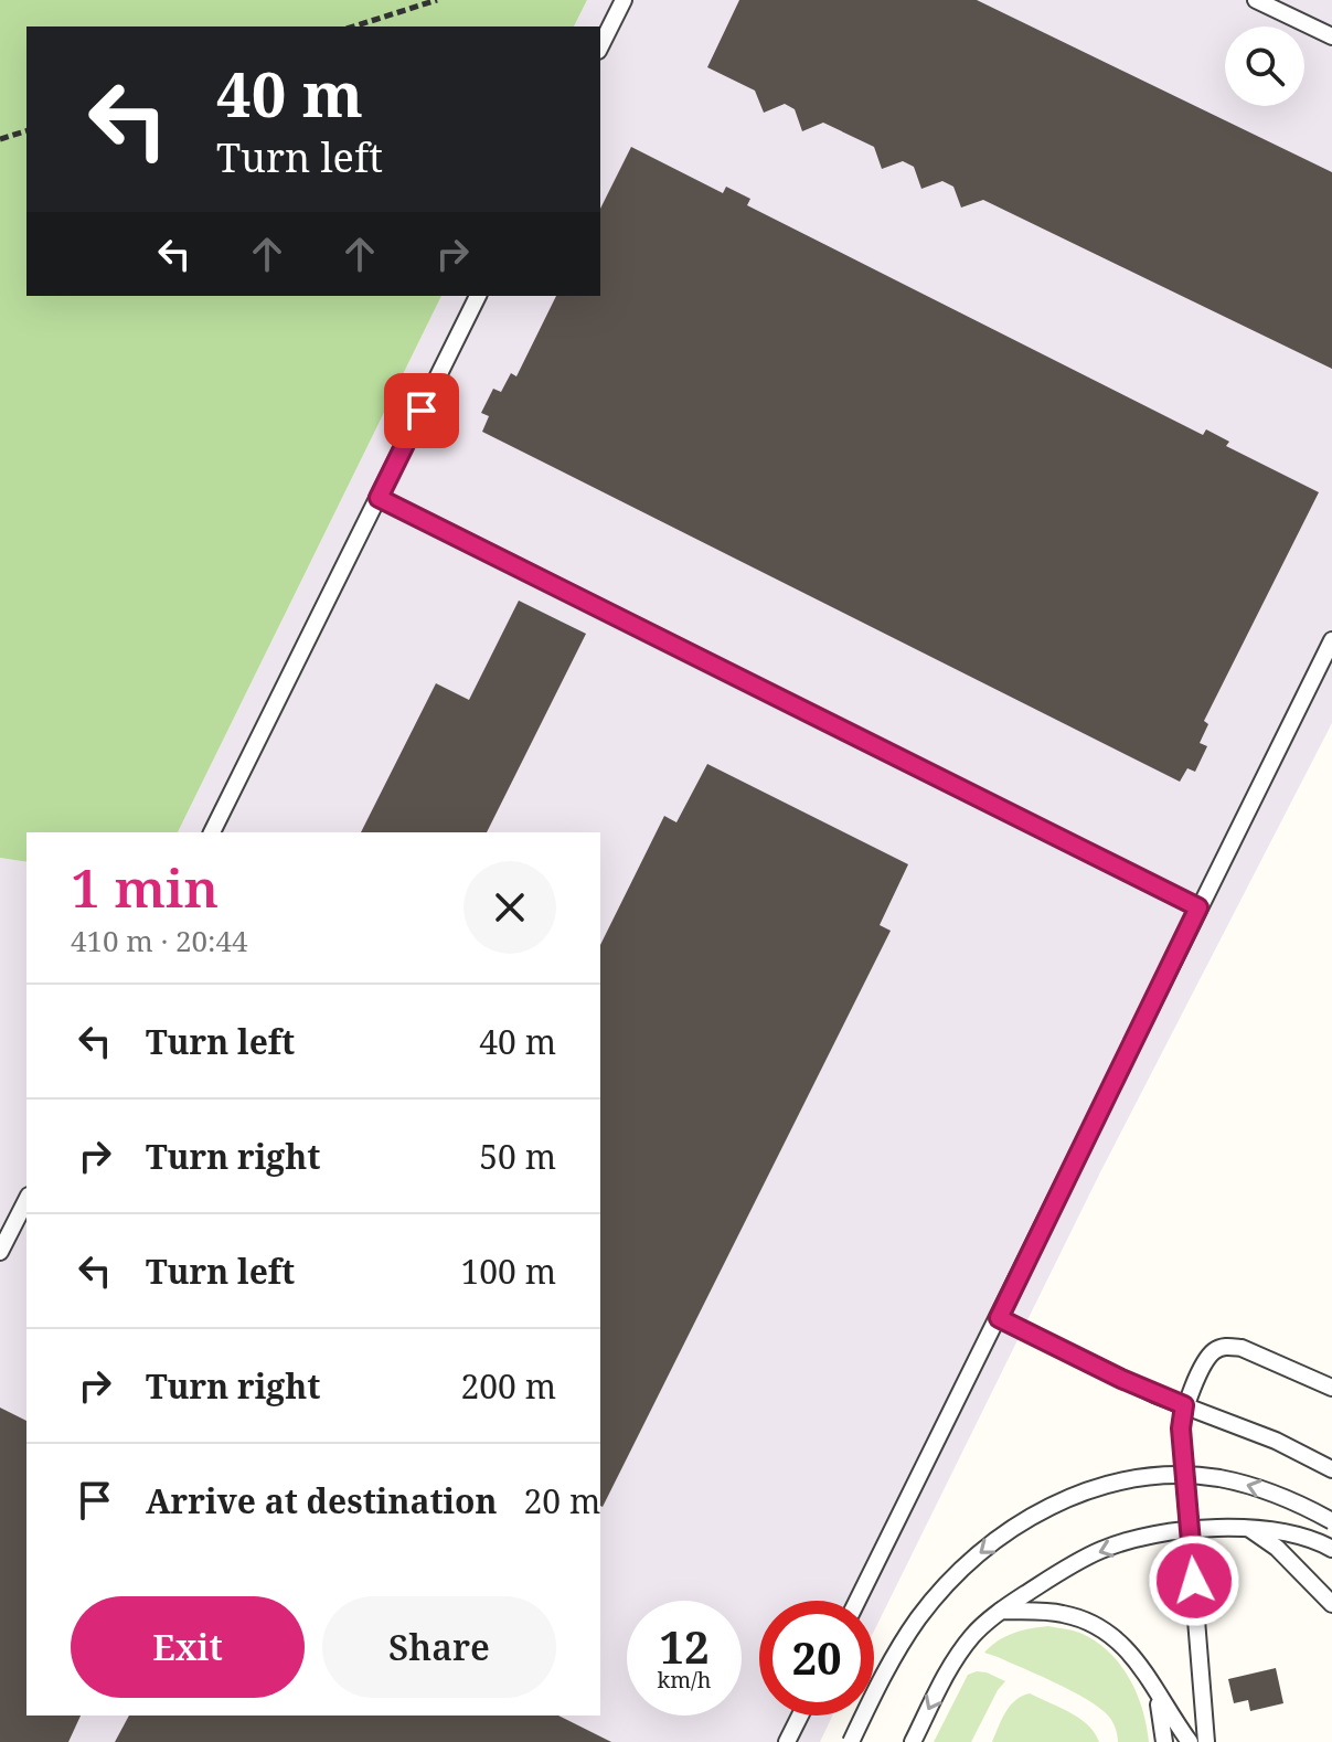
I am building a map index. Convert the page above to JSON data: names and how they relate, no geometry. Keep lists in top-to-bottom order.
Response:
{
  "page": {
    "turn": ["40 m", "Turn left"],
    "heading": ["1 min", "410 m · 20:44"],
    "list": [
      {
        "name": "Turn left",
        "value": "40 m"
      },
      {
        "name": "Turn right",
        "value": "50 m"
      },
      {
        "name": "Turn left",
        "value": "100 m"
      },
      {
        "name": "Turn right",
        "value": "200 m"
      },
      {
        "name": "Arrive at destination",
        "value": "20 m"
      }
    ],
    "buttons": ["Exit", "Share"],
    "speed": "12 km/h",
    "limit": "20"
  }
}
